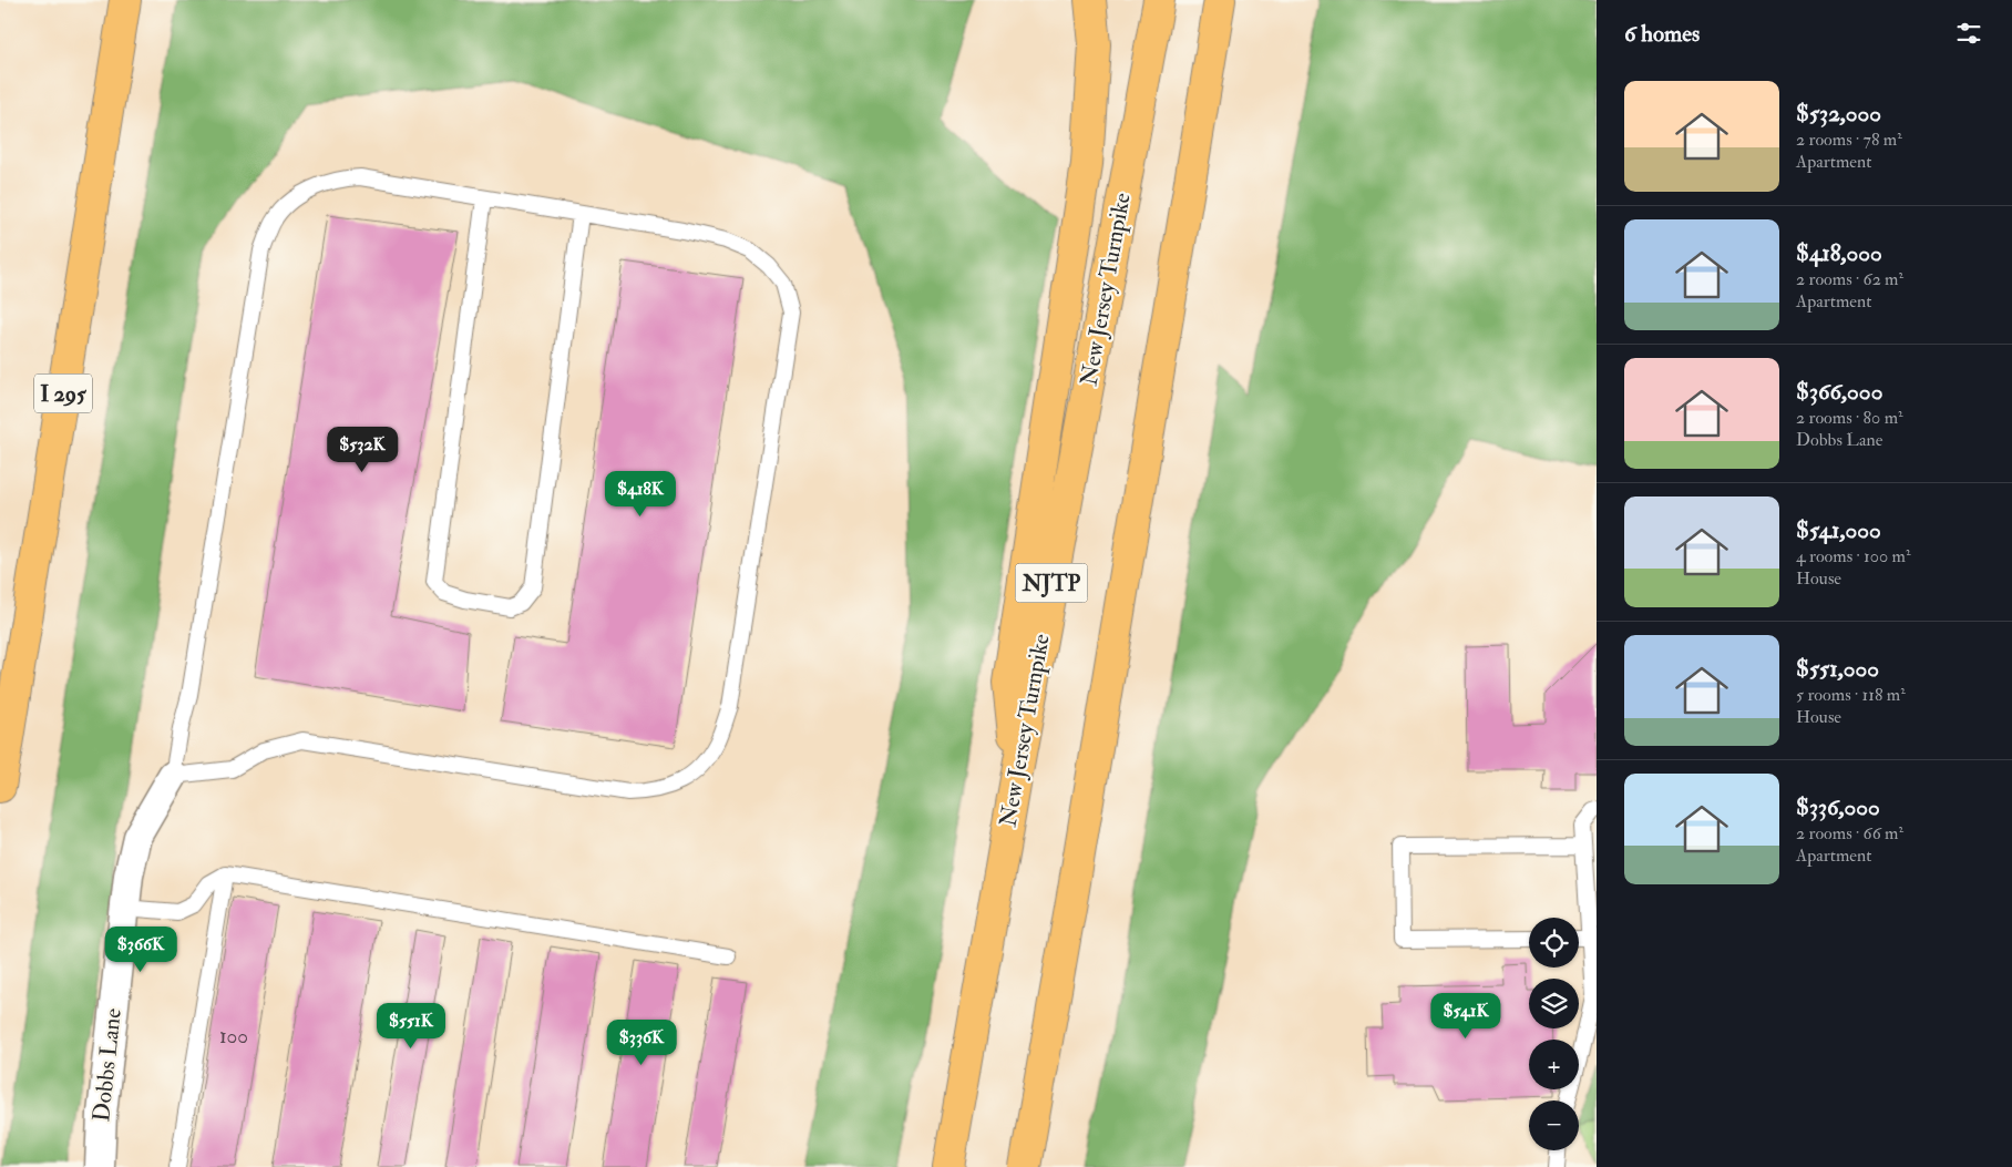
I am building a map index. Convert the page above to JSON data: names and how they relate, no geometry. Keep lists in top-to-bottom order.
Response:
{
  "streets": {
    "highway": ["New Jersey Turnpike", "I 295", "NJTP"],
    "street": ["Dobbs Lane"]
  },
  "house_numbers": ["100"],
  "page": {
    "heading": "6 homes",
    "list": [
      {
        "name": "$532,000",
        "note": "2 rooms · 78 m² · Apartment"
      },
      {
        "name": "$418,000",
        "note": "2 rooms · 62 m² · Apartment"
      },
      {
        "name": "$366,000",
        "note": "2 rooms · 80 m² · Dobbs Lane"
      },
      {
        "name": "$541,000",
        "note": "4 rooms · 100 m² · House"
      },
      {
        "name": "$551,000",
        "note": "5 rooms · 118 m² · House"
      },
      {
        "name": "$336,000",
        "note": "2 rooms · 66 m² · Apartment"
      }
    ],
    "price": [
      "$532K",
      "$418K",
      "$366K",
      "$541K",
      "$551K",
      "$336K"
    ],
    "map_buttons": ["+", "−"]
  }
}
